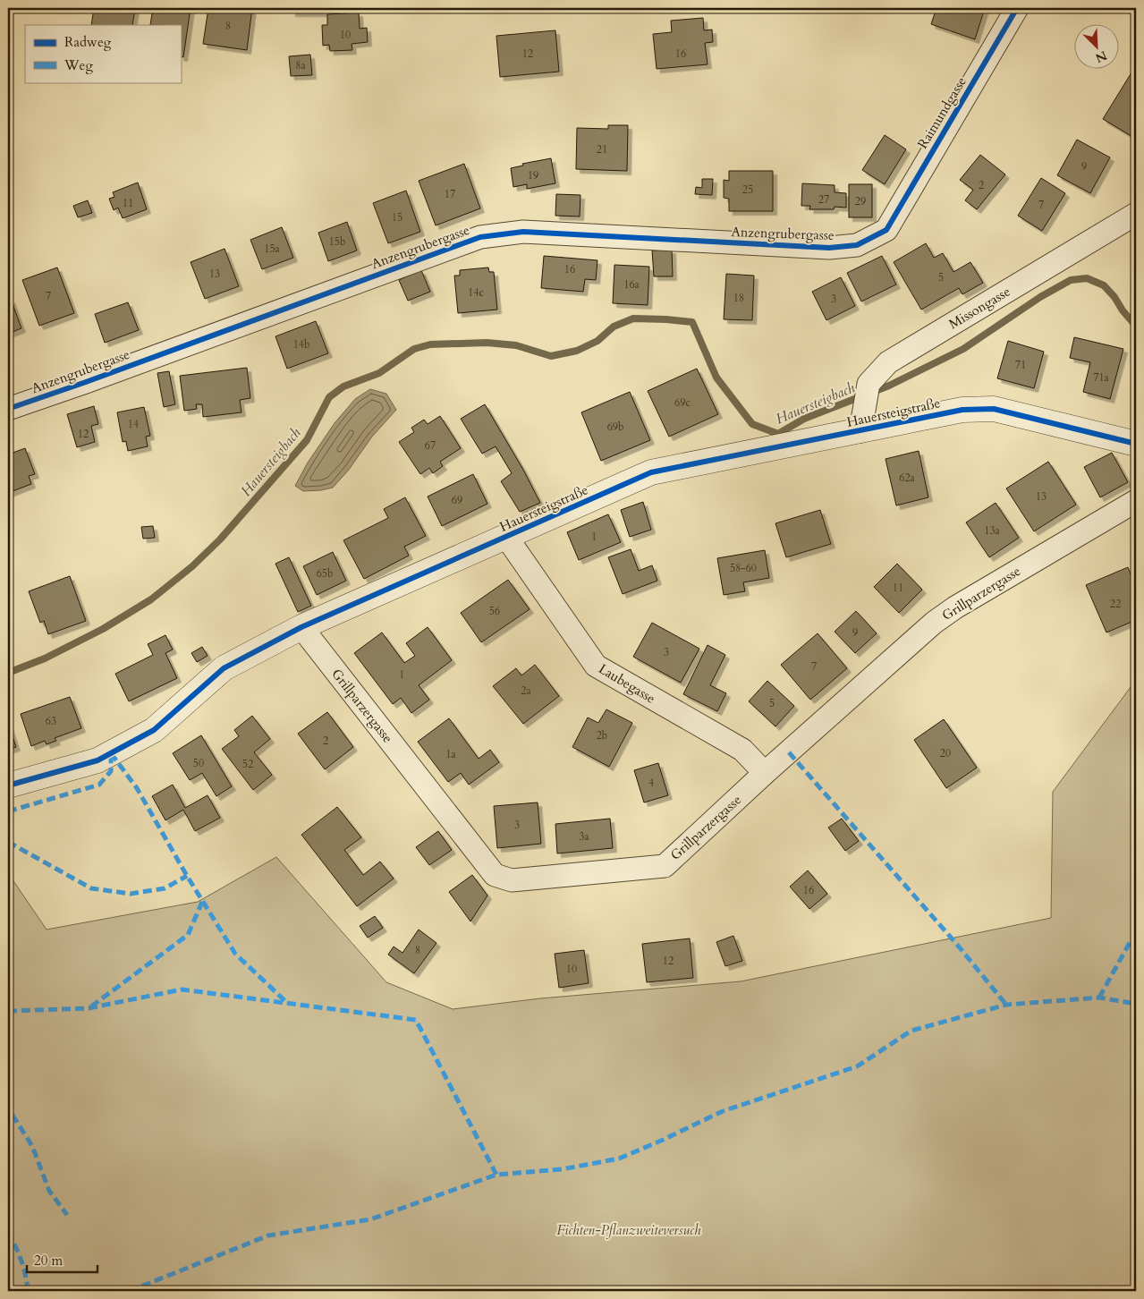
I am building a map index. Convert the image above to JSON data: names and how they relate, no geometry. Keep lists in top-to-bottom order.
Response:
{
  "streets": {
    "street": [
      "Raimundgasse",
      "Anzengrubergasse",
      "Missongasse",
      "Hauersteigstraße",
      "Grillparzergasse",
      "Laubegasse"
    ]
  },
  "crossings": [
    ["Raimundgasse", "Anzengrubergasse"],
    ["Missongasse", "Hauersteigstraße"],
    ["Hauersteigstraße", "Grillparzergasse"],
    ["Hauersteigstraße", "Laubegasse"],
    ["Grillparzergasse", "Laubegasse"]
  ],
  "water": ["Hauersteigbach"],
  "parks": ["Fichten-Pflanzweiteversuch"],
  "house_numbers": [
    "8",
    "10",
    "12",
    "16",
    "8a",
    "21",
    "9",
    "19",
    "2",
    "25",
    "17",
    "27",
    "29",
    "11",
    "7",
    "15",
    "15b",
    "15a",
    "16",
    "13",
    "5",
    "16a",
    "14c",
    "7",
    "18",
    "3",
    "14b",
    "71",
    "71a",
    "69c",
    "14",
    "69b",
    "12",
    "67",
    "62a",
    "13",
    "69",
    "13a",
    "1",
    "58-60",
    "65b",
    "11",
    "22",
    "56",
    "9",
    "3",
    "7",
    "1",
    "2a",
    "5",
    "63",
    "2b",
    "2",
    "20",
    "1a",
    "50",
    "52",
    "4",
    "3",
    "3a",
    "16",
    "8",
    "12",
    "10"
  ],
  "legend": ["Radweg", "Weg"],
  "scale_bar": "20 m",
  "north": "bottom right"
}
